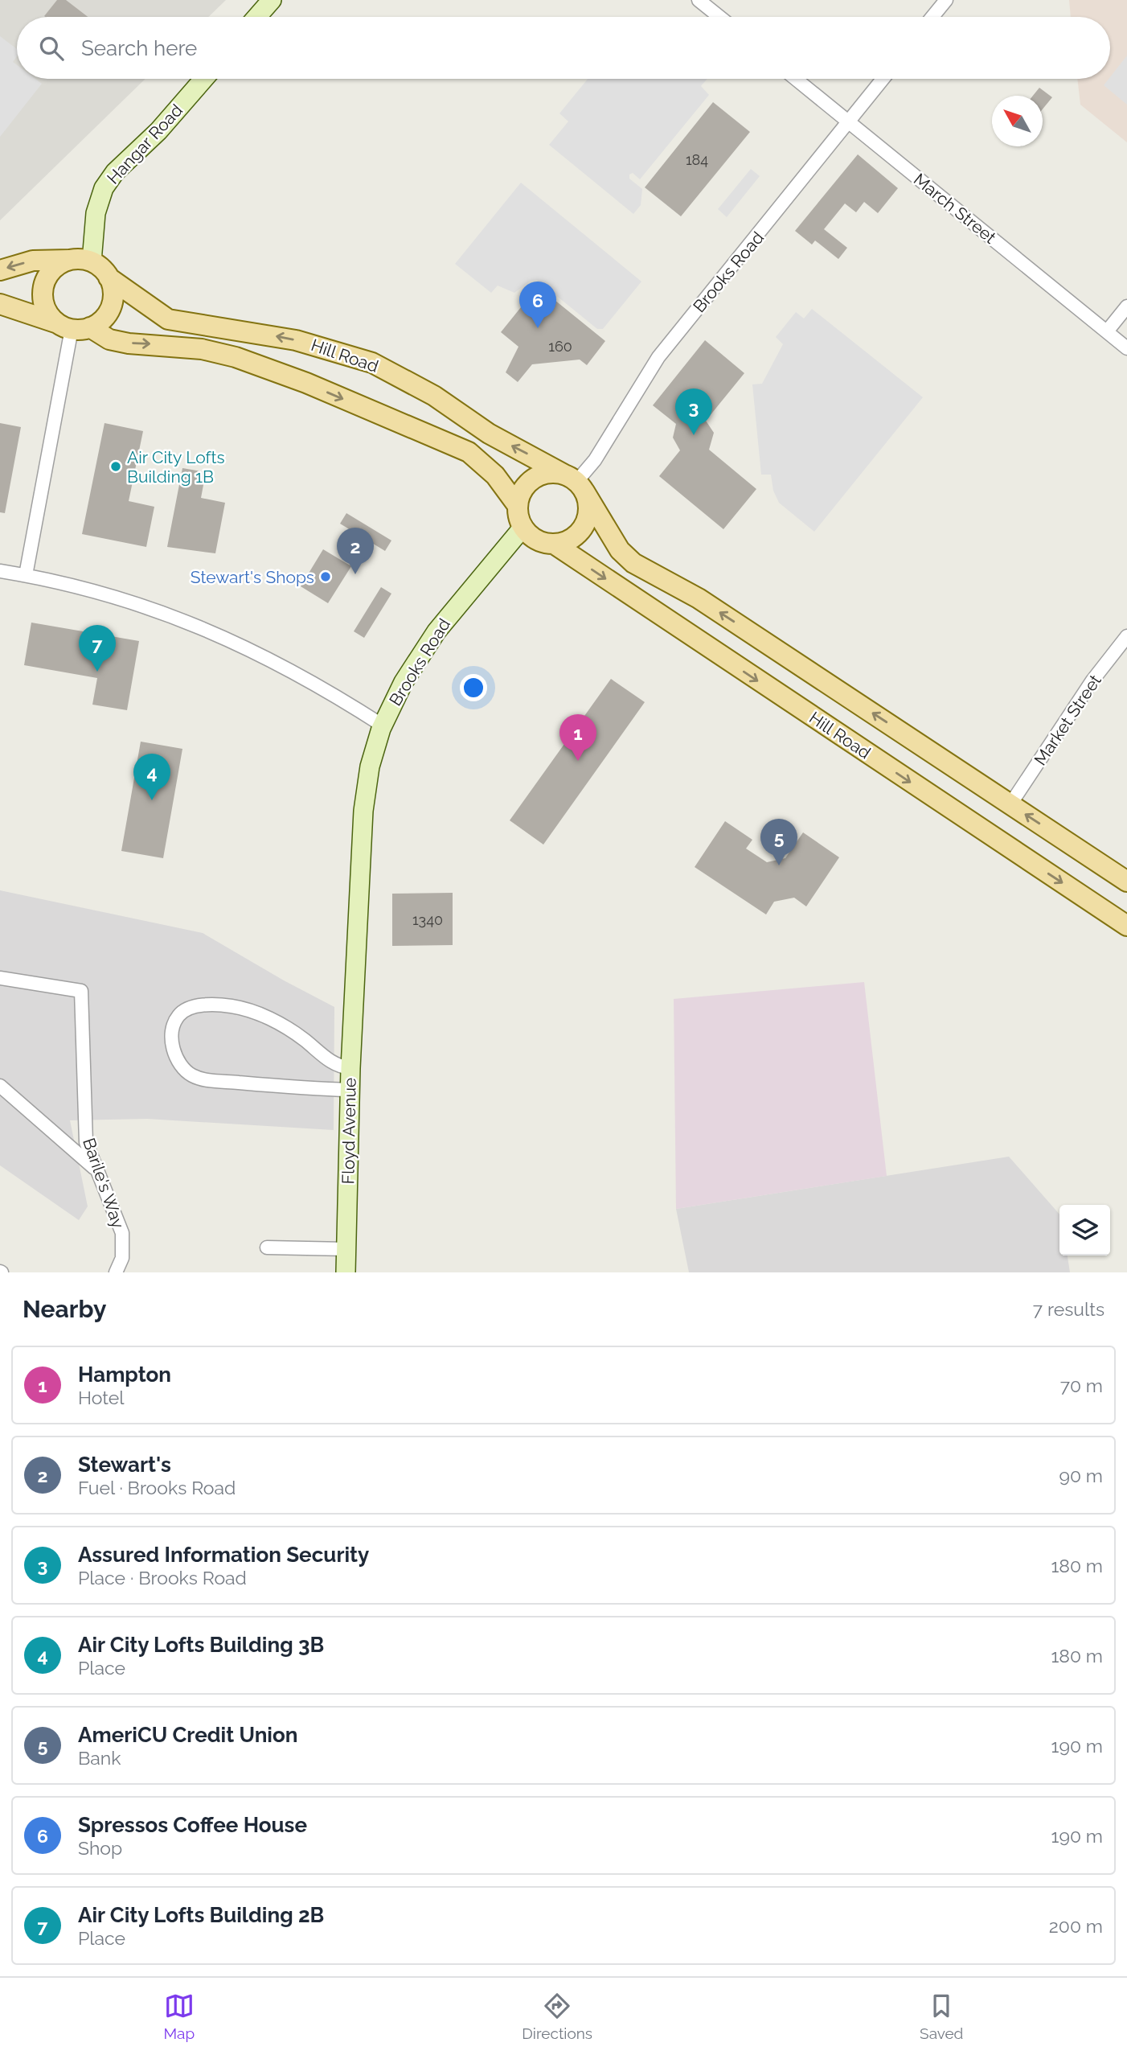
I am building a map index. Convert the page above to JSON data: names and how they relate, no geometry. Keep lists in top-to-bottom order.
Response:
{
  "streets": {
    "main road": ["Hill Road"],
    "street": [
      "Hangar Road",
      "March Street",
      "Brooks Road",
      "Market Street",
      "Floyd Avenue",
      "Barile's Way"
    ]
  },
  "crossings": [
    ["Hangar Road", "Hill Road"],
    ["March Street", "Brooks Road"],
    ["Brooks Road", "Hill Road"],
    ["Brooks Road", "Floyd Avenue"]
  ],
  "places": ["Air City Lofts Building 1B", "Stewart's Shops"],
  "house_numbers": ["184", "160", "1340"],
  "north": "top left",
  "page": {
    "search": "Search here",
    "pins": [
      "6",
      "3",
      "2",
      "7",
      "1",
      "4",
      "5"
    ],
    "heading": ["Nearby", "7 results"],
    "list": [
      {
        "mark": "1",
        "name": "Hampton",
        "note": "Hotel",
        "value": "70 m"
      },
      {
        "mark": "2",
        "name": "Stewart's",
        "note": "Fuel · Brooks Road",
        "value": "90 m"
      },
      {
        "mark": "3",
        "name": "Assured Information Security",
        "note": "Place · Brooks Road",
        "value": "180 m"
      },
      {
        "mark": "4",
        "name": "Air City Lofts Building 3B",
        "note": "Place",
        "value": "180 m"
      },
      {
        "mark": "5",
        "name": "AmeriCU Credit Union",
        "note": "Bank",
        "value": "190 m"
      },
      {
        "mark": "6",
        "name": "Spressos Coffee House",
        "note": "Shop",
        "value": "190 m"
      },
      {
        "mark": "7",
        "name": "Air City Lofts Building 2B",
        "note": "Place",
        "value": "200 m"
      }
    ],
    "nav": ["Map", "Directions", "Saved"]
  }
}
